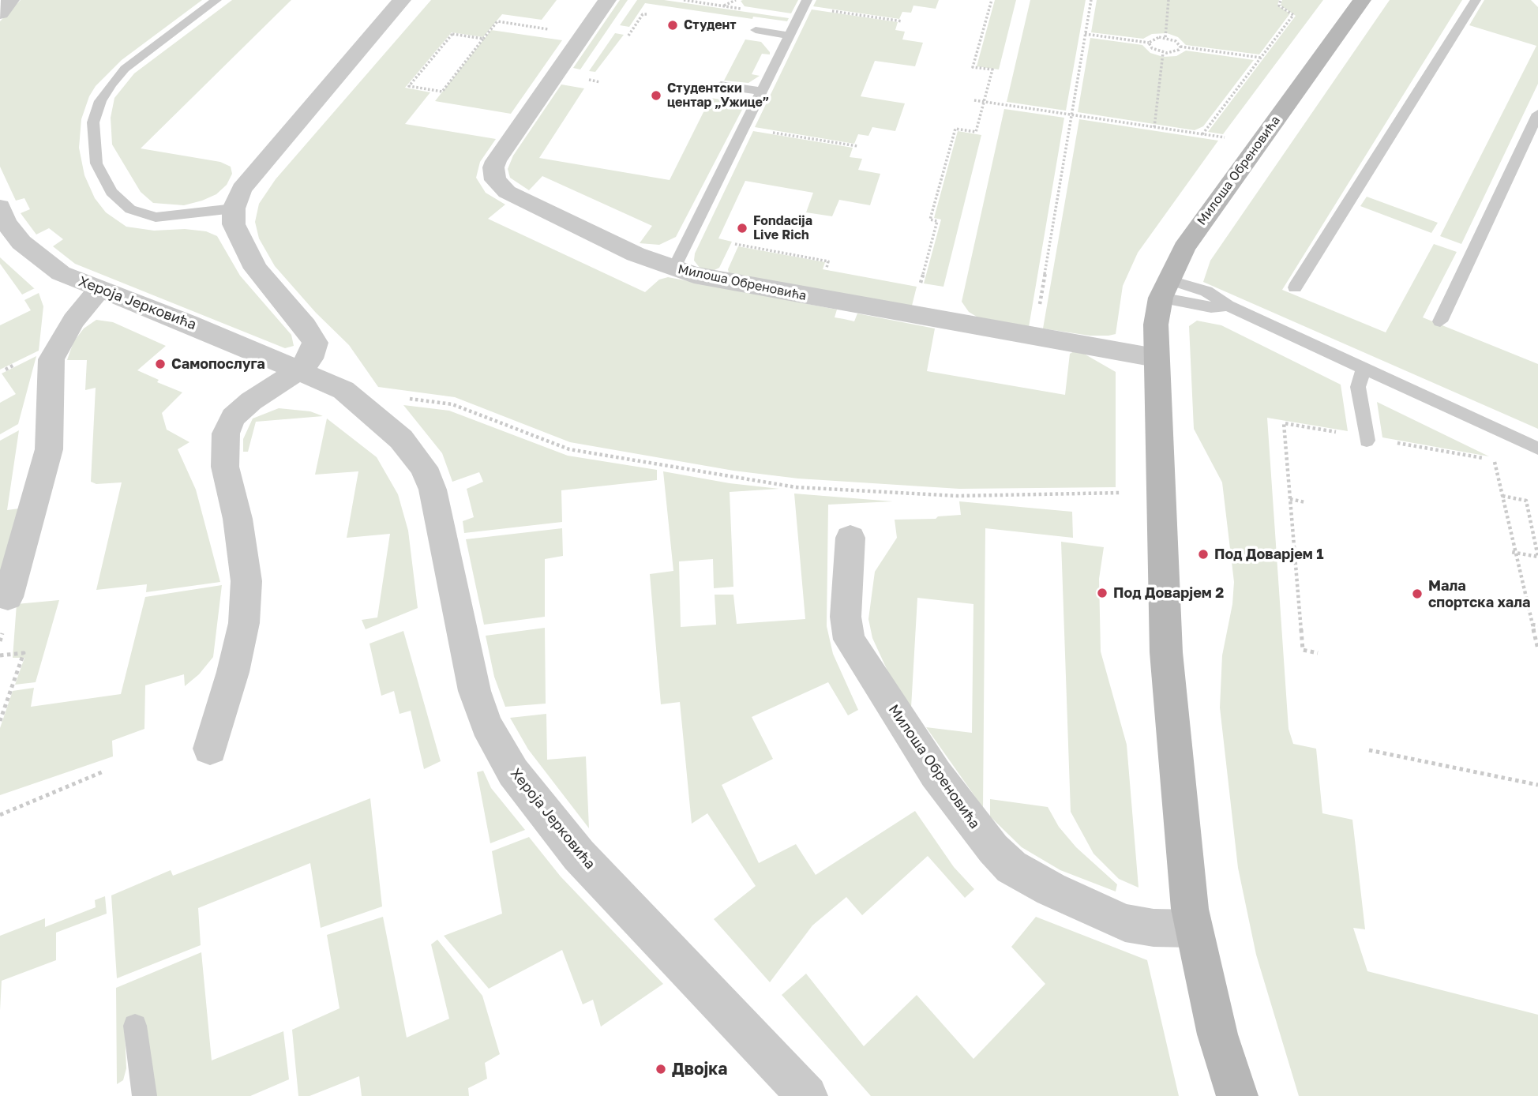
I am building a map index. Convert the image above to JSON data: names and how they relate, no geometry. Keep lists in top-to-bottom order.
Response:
{
  "streets": {
    "street": ["Милоша Обреновића", "Хероја Јерковића"]
  },
  "places": [
    "Студент",
    "Студентски центар „Ужице”",
    "Fondacija Live Rich",
    "Самопослуга",
    "Под Доварјем 1",
    "Под Доварјем 2",
    "Мала спортска хала",
    "Двојка"
  ]
}
